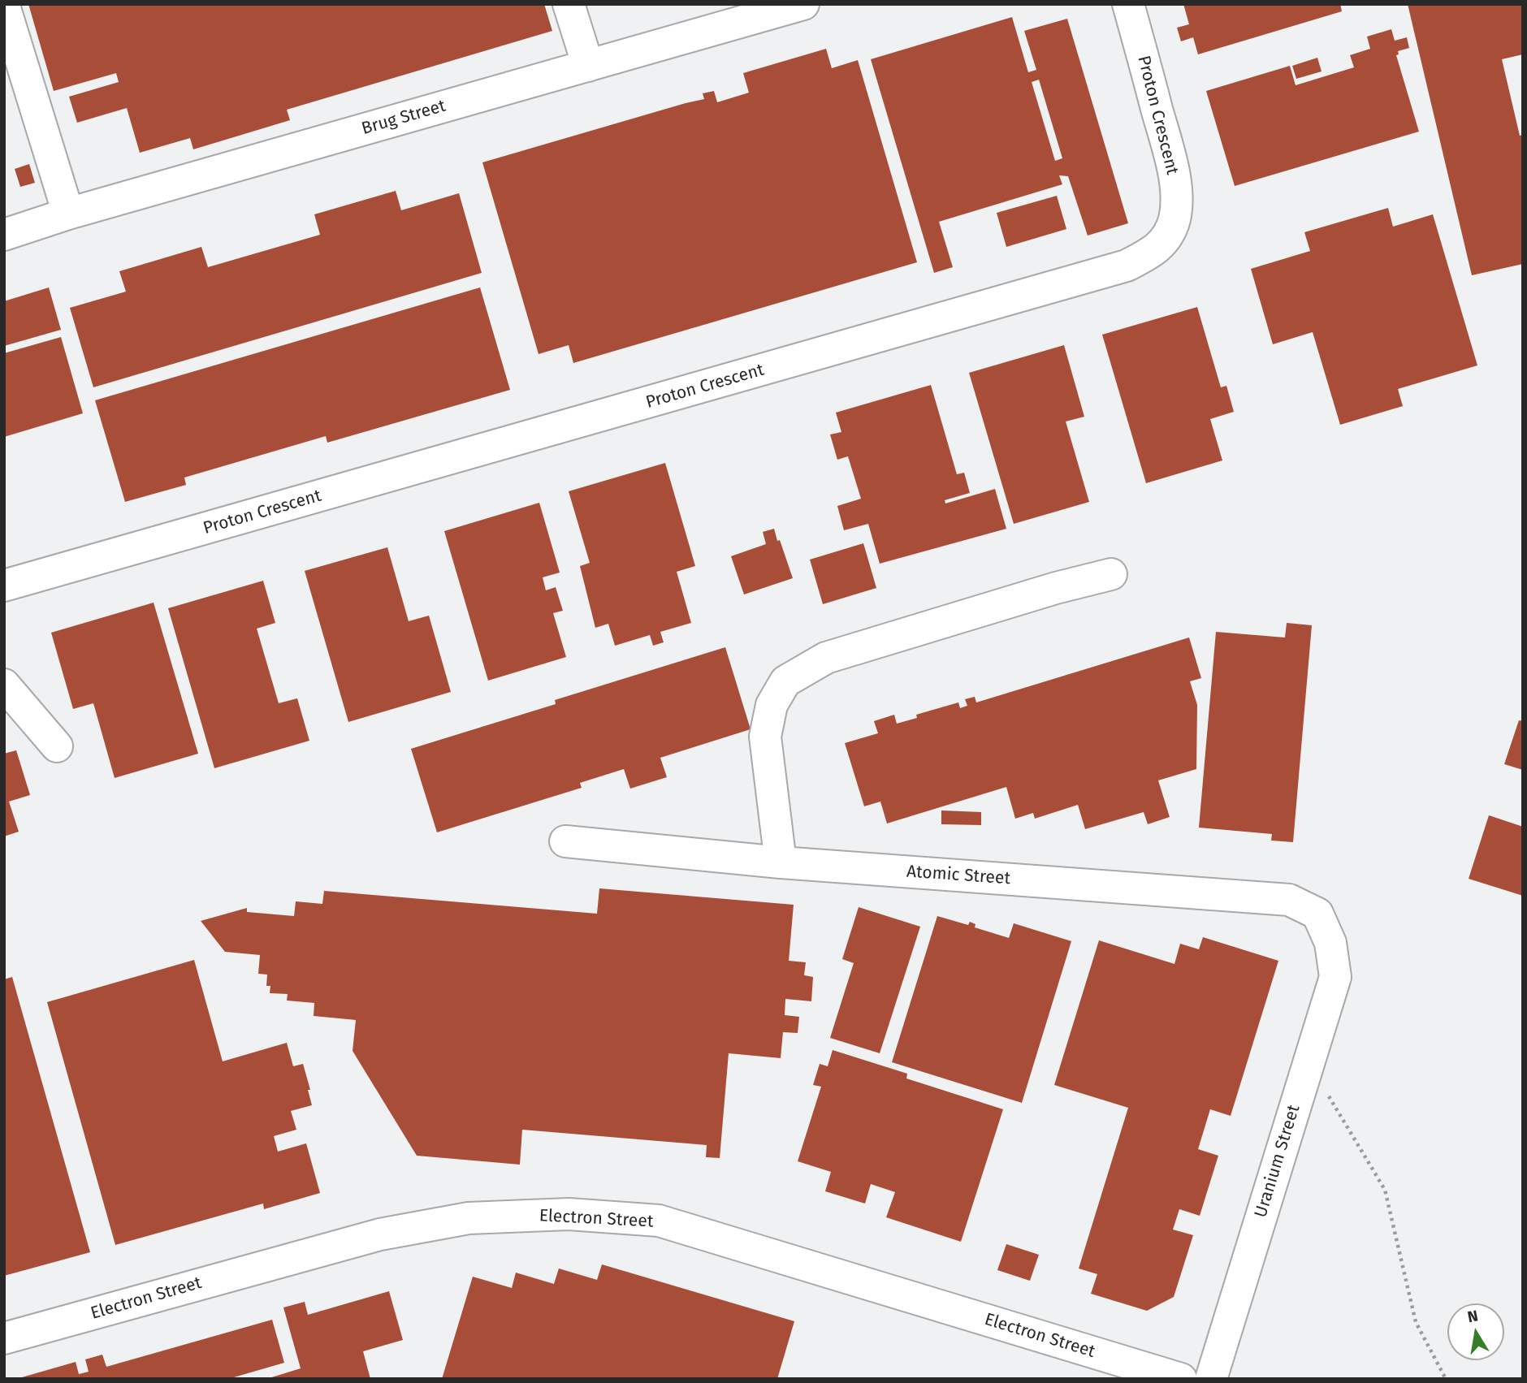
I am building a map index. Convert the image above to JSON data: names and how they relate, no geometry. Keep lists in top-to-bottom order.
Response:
{
  "streets": {
    "street": [
      "Proton Crescent",
      "Brug Street",
      "Atomic Street",
      "Uranium Street",
      "Electron Street"
    ]
  },
  "crossings": [
    ["Atomic Street", "Uranium Street"]
  ],
  "north": "top"
}
